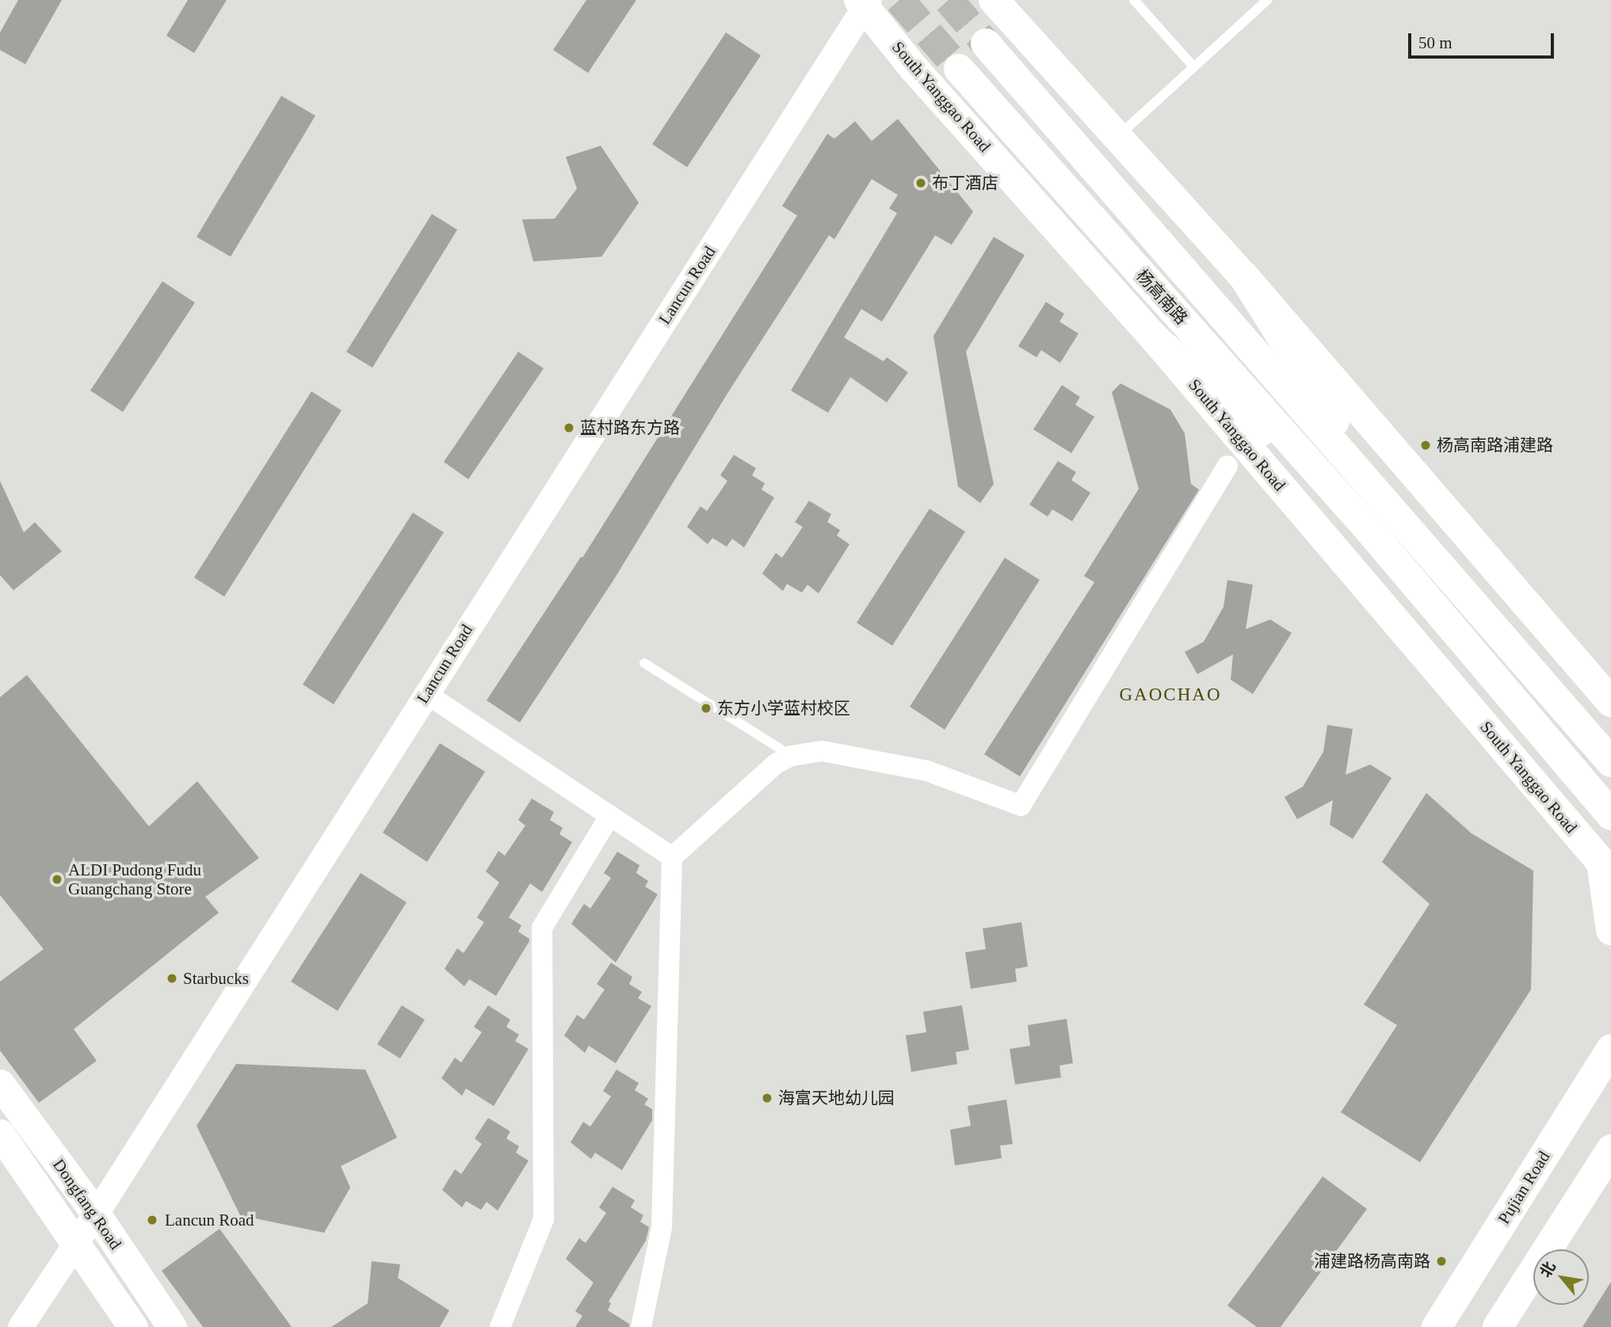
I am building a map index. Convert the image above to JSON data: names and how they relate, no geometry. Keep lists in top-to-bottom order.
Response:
{
  "streets": {
    "main road": [
      "South Yanggao Road",
      "杨高南路",
      "Pujian Road",
      "Dongfang Road"
    ],
    "street": ["Lancun Road"]
  },
  "crossings": [
    ["South Yanggao Road", "Lancun Road"],
    ["Lancun Road", "Dongfang Road"]
  ],
  "districts": ["GAOCHAO"],
  "places": [
    "布丁酒店",
    "蓝村路东方路",
    "杨高南路浦建路",
    "东方小学蓝村校区",
    "ALDI Pudong Fudu Guangchang Store",
    "Starbucks",
    "海富天地幼儿园",
    "Lancun Road",
    "浦建路杨高南路"
  ],
  "scale_bar": "50 m",
  "north": "top left"
}
